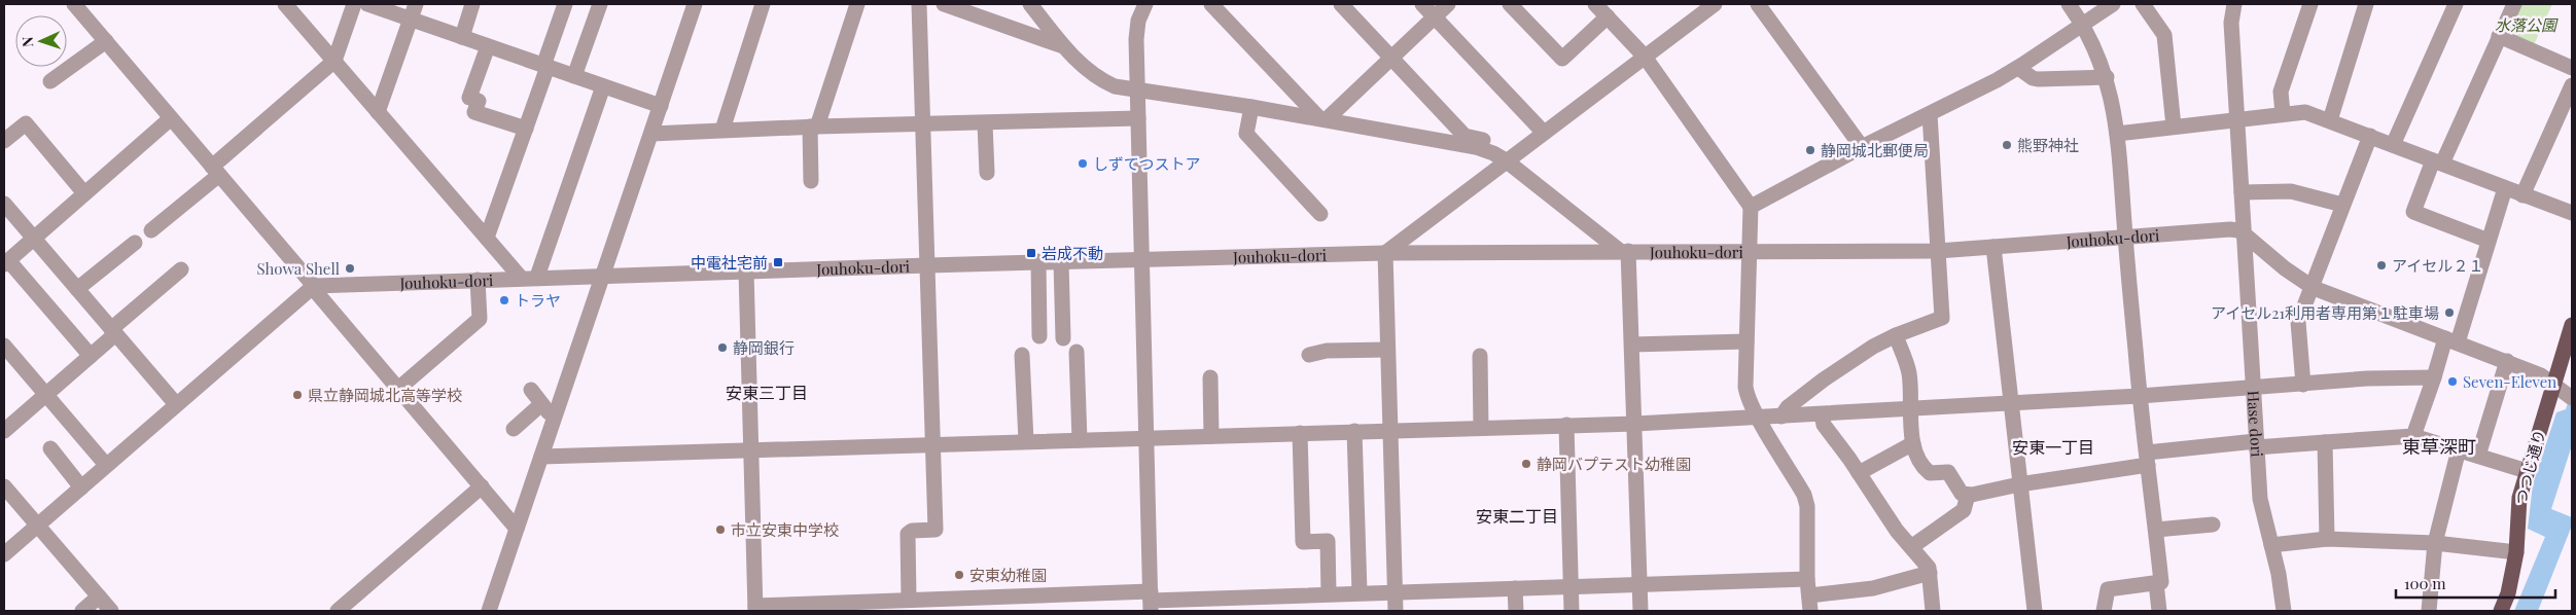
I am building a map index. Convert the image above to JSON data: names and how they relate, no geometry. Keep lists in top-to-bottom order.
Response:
{
  "streets": {
    "main road": ["つつじ通り"],
    "street": ["Jouhoku-dori", "Hase dori"]
  },
  "crossings": [
    ["Jouhoku-dori", "Hase dori"]
  ],
  "districts": [
    "安東三丁目",
    "安東一丁目",
    "東草深町",
    "安東二丁目"
  ],
  "parks": ["水落公園"],
  "places": {
    "other": [
      "熊野神社",
      "静岡城北郵便局",
      "しずてつストア",
      "アイセル２１",
      "Showa Shell",
      "トラヤ",
      "アイセル21利用者専用第１駐車場",
      "静岡銀行",
      "Seven-Eleven",
      "県立静岡城北高等学校",
      "静岡バプテスト幼稚園",
      "市立安東中学校",
      "安東幼稚園"
    ],
    "transit": ["岩成不動", "中電社宅前"]
  },
  "scale_bar": "100 m",
  "north": "left"
}
